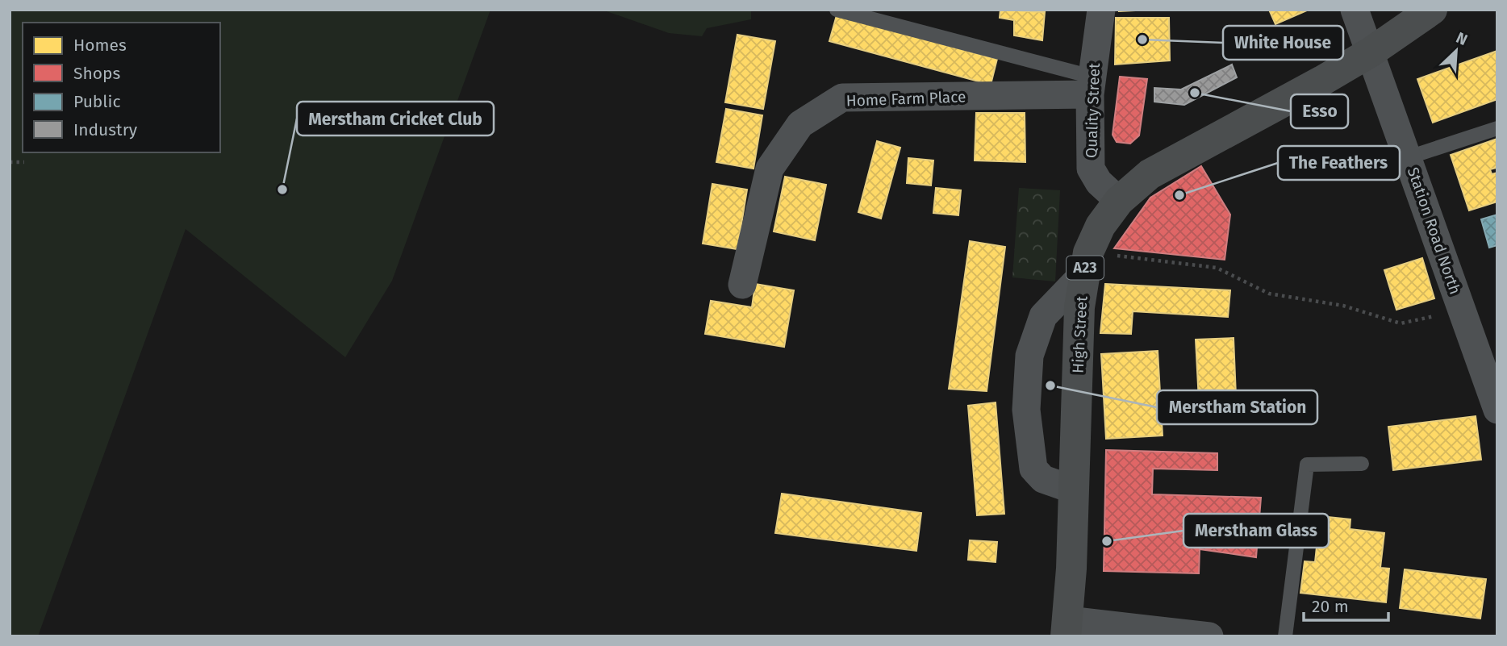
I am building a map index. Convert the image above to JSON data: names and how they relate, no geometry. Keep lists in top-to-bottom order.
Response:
{
  "streets": {
    "main road": ["A23", "High Street"],
    "street": ["Home Farm Place", "Quality Street", "Station Road North"]
  },
  "crossings": [
    ["Home Farm Place", "Quality Street"],
    ["Quality Street", "High Street"],
    ["Station Road North", "A23"],
    ["Station Road North", "High Street"],
    ["A23", "High Street"]
  ],
  "places": [
    "White House",
    "Esso",
    "Merstham Cricket Club",
    "The Feathers",
    "Merstham Station",
    "Merstham Glass"
  ],
  "legend": [
    "Homes",
    "Shops",
    "Public",
    "Industry"
  ],
  "scale_bar": "20 m",
  "north": "top right"
}
